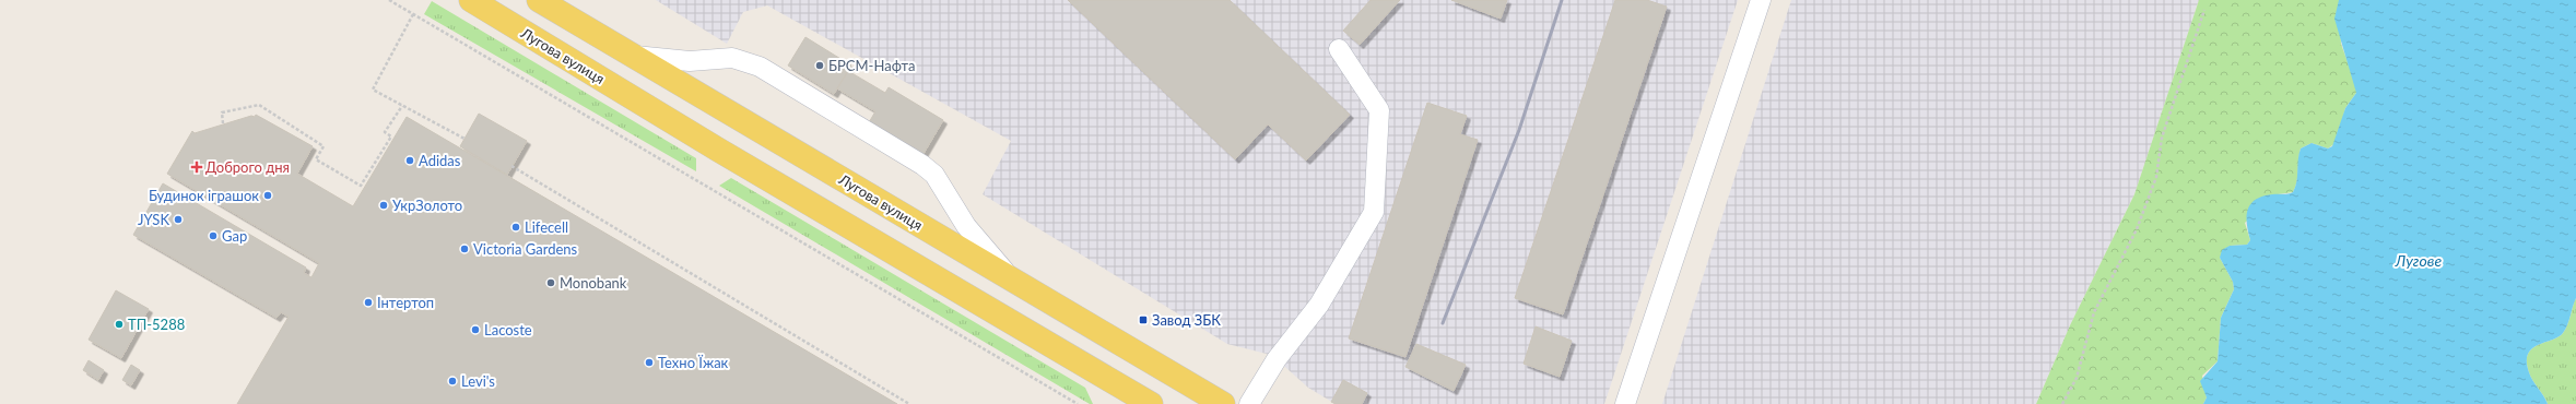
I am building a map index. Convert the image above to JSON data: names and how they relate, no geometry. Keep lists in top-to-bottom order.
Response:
{
  "streets": {
    "main road": ["Лугова вулиця"]
  },
  "water": ["Лугове"],
  "places": {
    "other": [
      "БРСМ-Нафта",
      "Adidas",
      "Будинок іграшок",
      "УкрЗолото",
      "JYSK",
      "Lifecell",
      "Gap",
      "Victoria Gardens",
      "Monobank",
      "Інтертоп",
      "ТП-5288",
      "Lacoste",
      "Техно Їжак",
      "Levi's"
    ],
    "health": ["Доброго дня"],
    "transit": ["Завод ЗБК"]
  }
}
